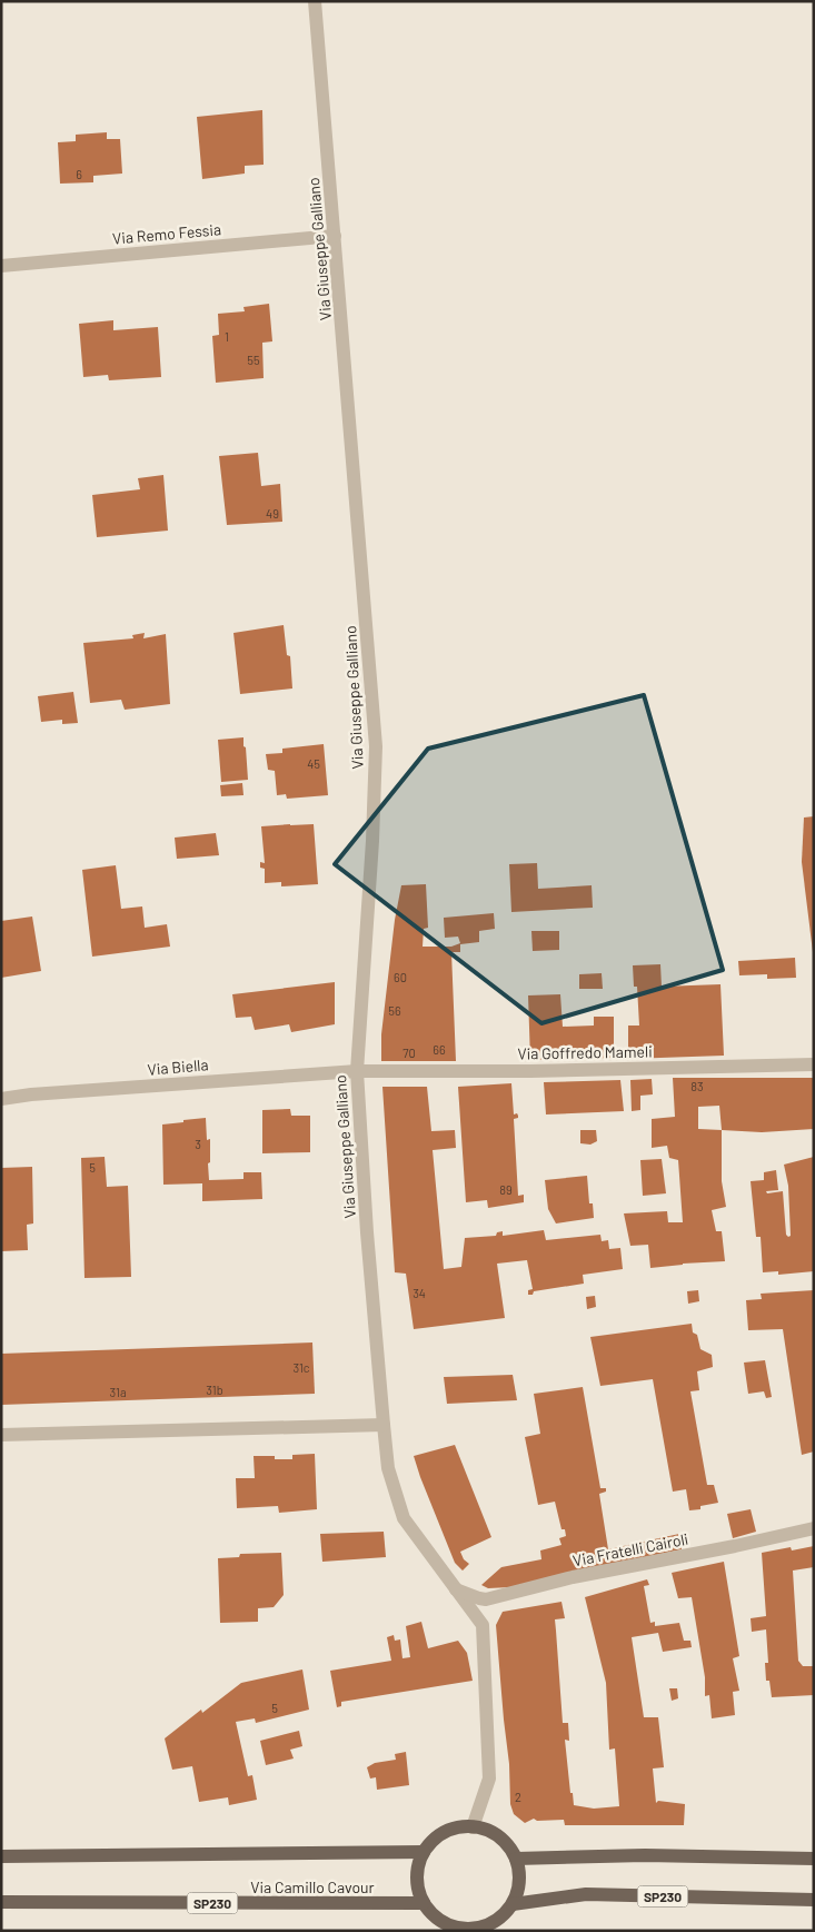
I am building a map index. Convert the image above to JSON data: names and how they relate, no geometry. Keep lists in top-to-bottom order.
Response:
{
  "streets": {
    "main road": ["Via Camillo Cavour", "SP230"],
    "street": [
      "Via Remo Fessia",
      "Via Giuseppe Galliano",
      "Via Goffredo Mameli",
      "Via Biella",
      "Via Fratelli Cairoli"
    ]
  },
  "crossings": [
    ["Via Remo Fessia", "Via Giuseppe Galliano"],
    ["Via Giuseppe Galliano", "Via Goffredo Mameli"],
    ["Via Giuseppe Galliano", "Via Biella"],
    ["Via Giuseppe Galliano", "Via Fratelli Cairoli"],
    ["Via Giuseppe Galliano", "Via Camillo Cavour"],
    ["Via Giuseppe Galliano", "SP230"],
    ["Via Goffredo Mameli", "Via Biella"],
    ["Via Camillo Cavour", "SP230"]
  ],
  "house_numbers": [
    "6",
    "1",
    "55",
    "49",
    "45",
    "60",
    "56",
    "66",
    "70",
    "83",
    "3",
    "5",
    "89",
    "34",
    "31c",
    "31b",
    "31a",
    "5",
    "2"
  ]
}
